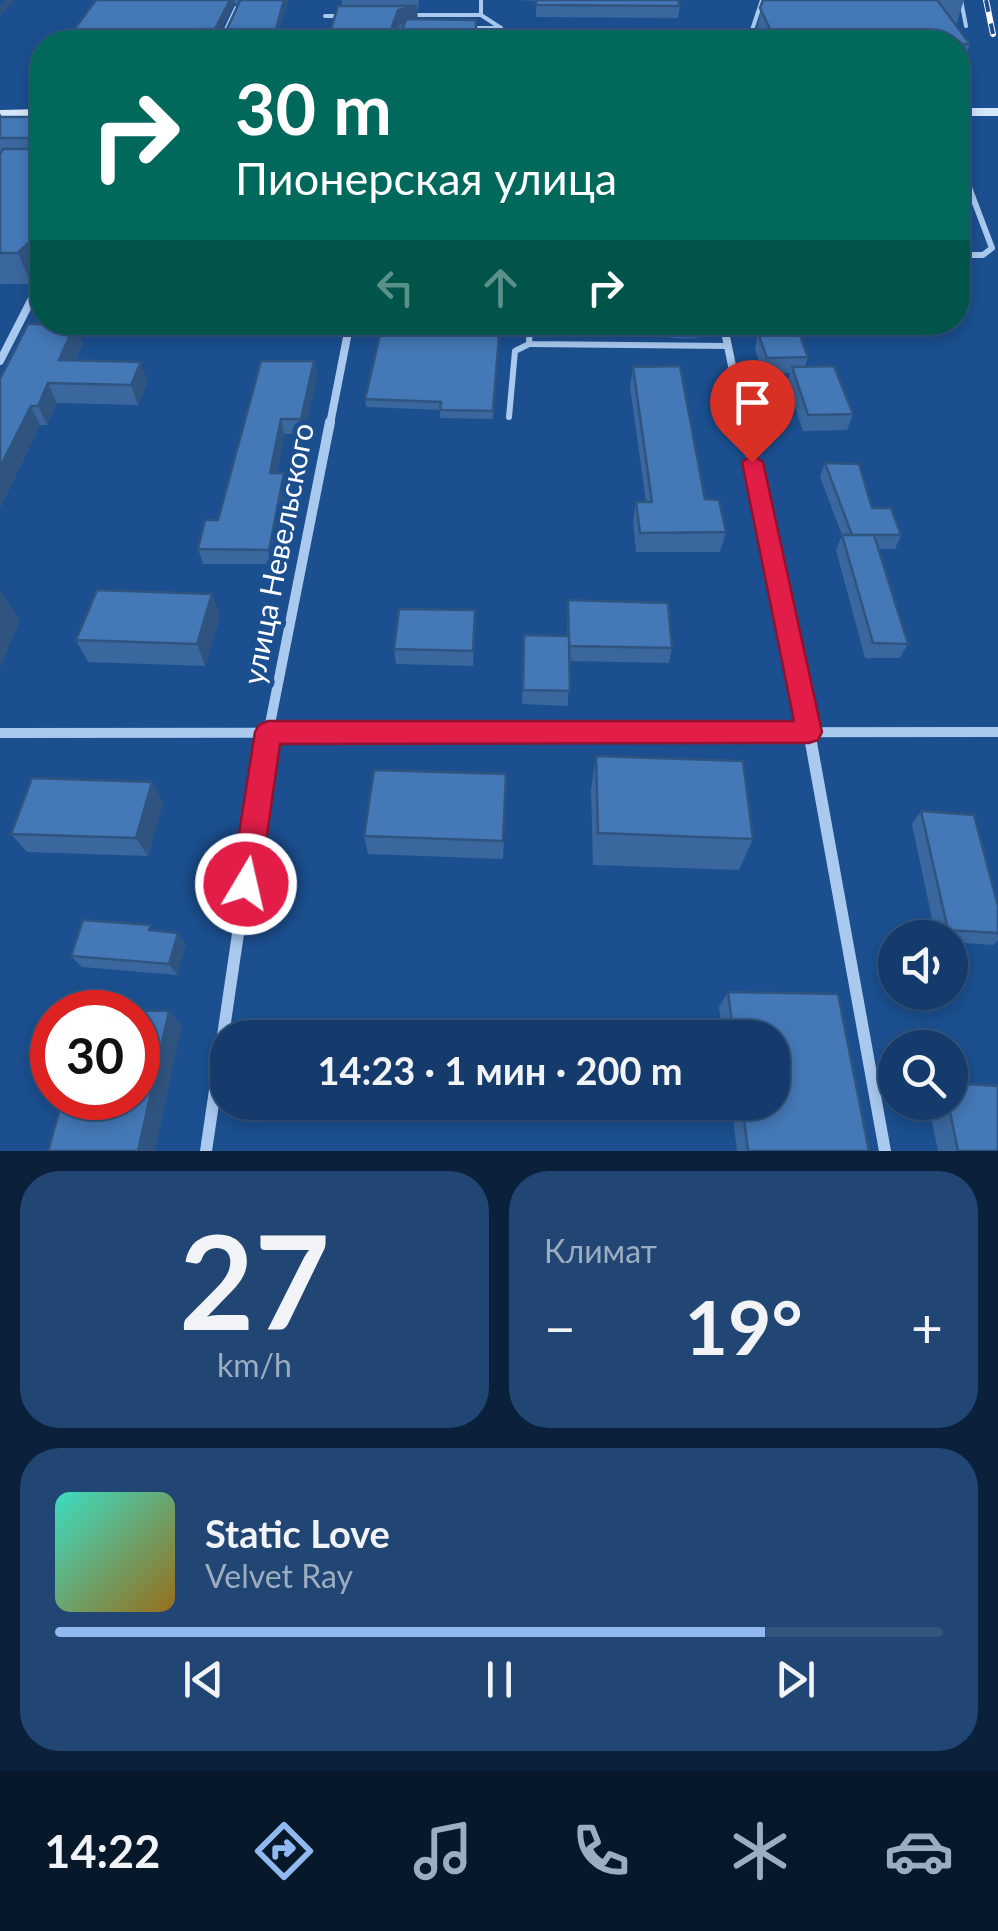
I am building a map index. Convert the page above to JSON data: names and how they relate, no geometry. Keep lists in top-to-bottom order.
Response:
{
  "streets": {
    "street": ["улица Невельского"]
  },
  "page": {
    "turn": ["30 m", "Пионерская улица"],
    "limit": "30",
    "trip": "14:23 · 1 мин · 200 m",
    "tile": [
      ["27", "km/h"],
      "Климат"
    ],
    "heat": ["−", "19°", "+"],
    "song": ["Static Love", "Velvet Ray"],
    "tabs": "14:22"
  }
}
